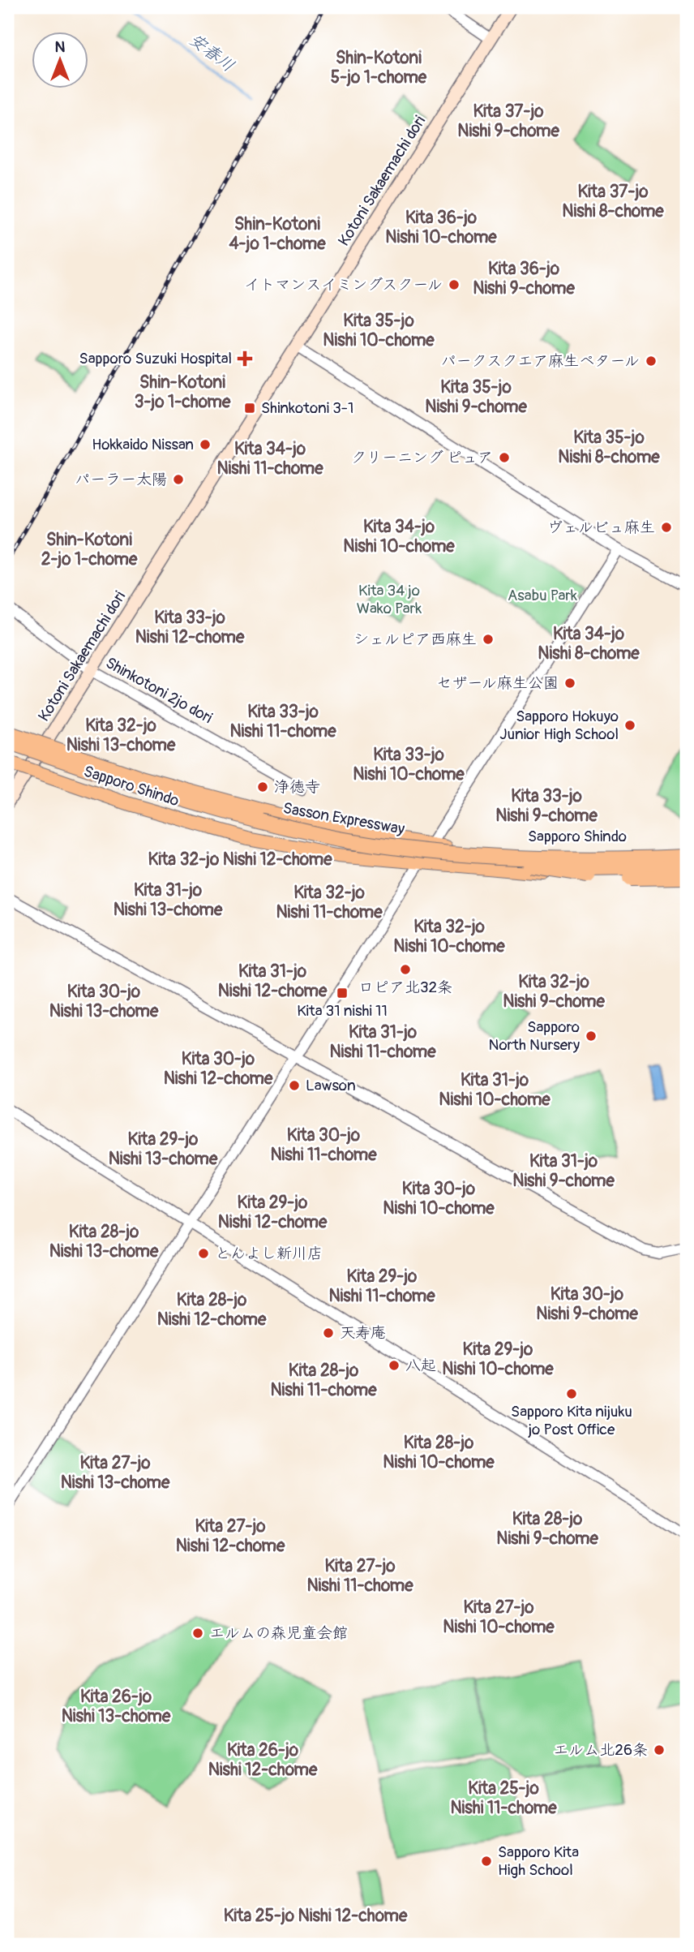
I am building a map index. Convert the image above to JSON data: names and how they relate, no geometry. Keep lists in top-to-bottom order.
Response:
{
  "streets": {
    "highway": ["Sapporo Shindo", "Sasson Expressway"],
    "main road": ["Kotoni Sakaemachi dori"],
    "street": ["Shinkotoni 2jo dori"]
  },
  "crossings": [
    ["Kotoni Sakaemachi dori", "Shinkotoni 2jo dori"],
    ["Sapporo Shindo", "Sasson Expressway"]
  ],
  "districts": [
    "Shin-Kotoni 5-jo 1-chome",
    "Kita 37-jo Nishi 9-chome",
    "Kita 37-jo Nishi 8-chome",
    "Kita 36-jo Nishi 10-chome",
    "Shin-Kotoni 4-jo 1-chome",
    "Kita 36-jo Nishi 9-chome",
    "Kita 35-jo Nishi 10-chome",
    "Shin-Kotoni 3-jo 1-chome",
    "Kita 35-jo Nishi 9-chome",
    "Kita 35-jo Nishi 8-chome",
    "Kita 34-jo Nishi 11-chome",
    "Kita 34-jo Nishi 10-chome",
    "Shin-Kotoni 2-jo 1-chome",
    "Kita 33-jo Nishi 12-chome",
    "Kita 34-jo Nishi 8-chome",
    "Kita 33-jo Nishi 11-chome",
    "Kita 32-jo Nishi 13-chome",
    "Kita 33-jo Nishi 10-chome",
    "Kita 33-jo Nishi 9-chome",
    "Kita 32-jo Nishi 12-chome",
    "Kita 31-jo Nishi 13-chome",
    "Kita 32-jo Nishi 11-chome",
    "Kita 32-jo Nishi 10-chome",
    "Kita 31-jo Nishi 12-chome",
    "Kita 32-jo Nishi 9-chome",
    "Kita 30-jo Nishi 13-chome",
    "Kita 31-jo Nishi 11-chome",
    "Kita 30-jo Nishi 12-chome",
    "Kita 31-jo Nishi 10-chome",
    "Kita 30-jo Nishi 11-chome",
    "Kita 29-jo Nishi 13-chome",
    "Kita 31-jo Nishi 9-chome",
    "Kita 30-jo Nishi 10-chome",
    "Kita 29-jo Nishi 12-chome",
    "Kita 28-jo Nishi 13-chome",
    "Kita 29-jo Nishi 11-chome",
    "Kita 30-jo Nishi 9-chome",
    "Kita 28-jo Nishi 12-chome",
    "Kita 29-jo Nishi 10-chome",
    "Kita 28-jo Nishi 11-chome",
    "Kita 28-jo Nishi 10-chome",
    "Kita 27-jo Nishi 13-chome",
    "Kita 28-jo Nishi 9-chome",
    "Kita 27-jo Nishi 12-chome",
    "Kita 27-jo Nishi 11-chome",
    "Kita 27-jo Nishi 10-chome",
    "Kita 26-jo Nishi 13-chome",
    "Kita 26-jo Nishi 12-chome",
    "Kita 25-jo Nishi 11-chome",
    "Kita 25-jo Nishi 12-chome"
  ],
  "water": ["安春川"],
  "parks": ["Kita 34 jo Wako Park", "Asabu Park"],
  "places": {
    "other": [
      "イトマンスイミングスクール",
      "パークスクエア麻生ペタール",
      "Hokkaido Nissan",
      "クリーニング ピュア",
      "パーラー太陽",
      "ヴェルビュ麻生",
      "シェルピア西麻生",
      "セザール麻生公園",
      "Sapporo Hokuyo Junior High School",
      "浄徳寺",
      "ロピア北32条",
      "Sapporo North Nursery",
      "Lawson",
      "とんよし新川店",
      "天寿庵",
      "八起",
      "Sapporo Kita nijuku jo Post Office",
      "エルムの森児童会館",
      "エルム北26条",
      "Sapporo Kita High School"
    ],
    "health": ["Sapporo Suzuki Hospital"],
    "transit": ["Shinkotoni 3-1", "Kita 31 nishi 11"]
  },
  "north": "top"
}
